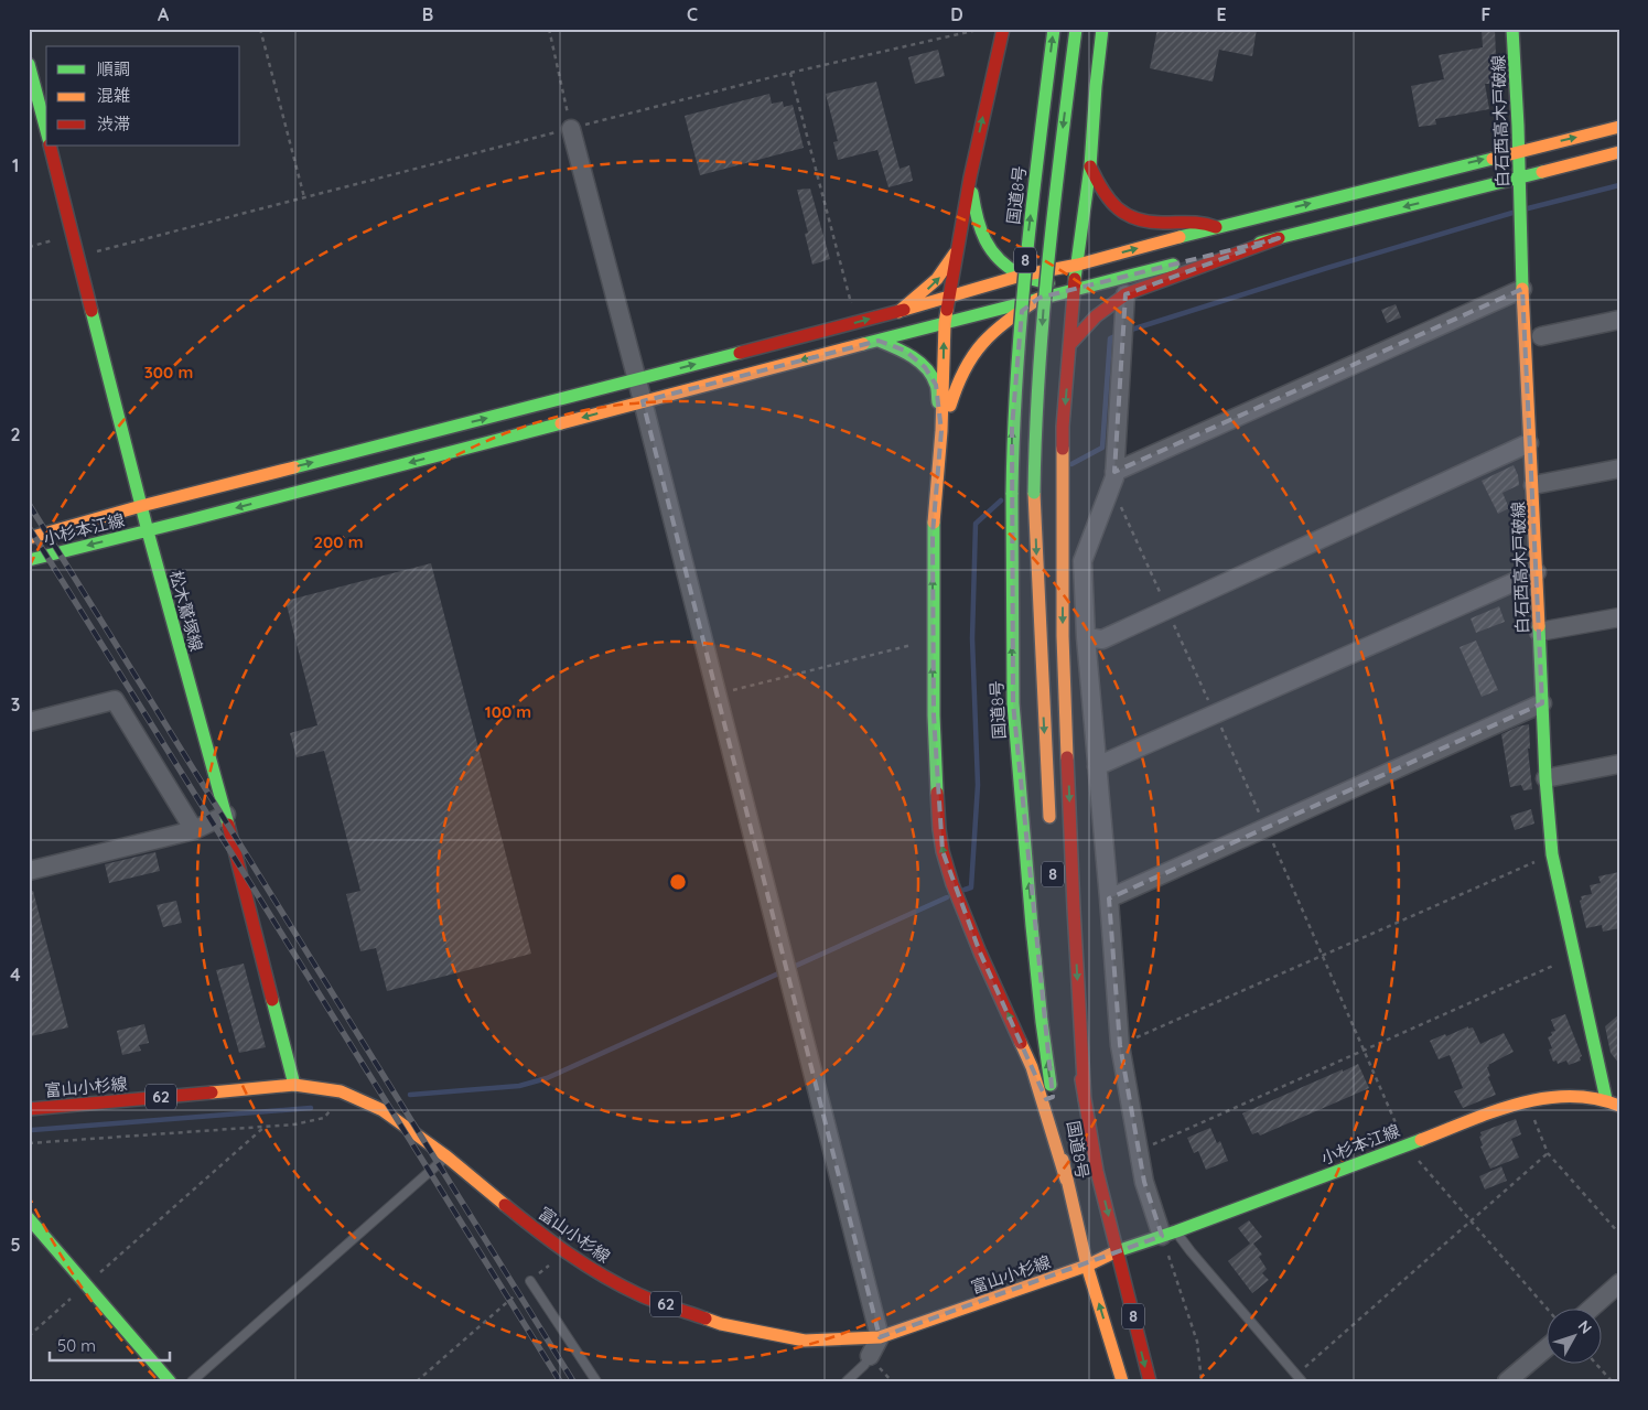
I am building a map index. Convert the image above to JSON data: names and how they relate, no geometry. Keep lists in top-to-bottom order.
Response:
{
  "streets": {
    "main road": [
      "白石西高木戸破線",
      "国道8号",
      "8",
      "小杉本江線",
      "松木鷲塚線",
      "富山小杉線",
      "62"
    ]
  },
  "crossings": [
    ["白石西高木戸破線", "小杉本江線"],
    ["国道8号", "小杉本江線"],
    ["国道8号", "富山小杉線"],
    ["小杉本江線", "松木鷲塚線"],
    ["小杉本江線", "富山小杉線"],
    ["松木鷲塚線", "富山小杉線"]
  ],
  "legend": ["順調", "混雑", "渋滞"],
  "scale_bar": "50 m",
  "north": "top right",
  "grid": {
    "columns": [
      "A",
      "B",
      "C",
      "D",
      "E",
      "F"
    ],
    "rows": [
      "1",
      "2",
      "3",
      "4",
      "5"
    ]
  },
  "rings": ["300 m", "200 m", "100 m"]
}
